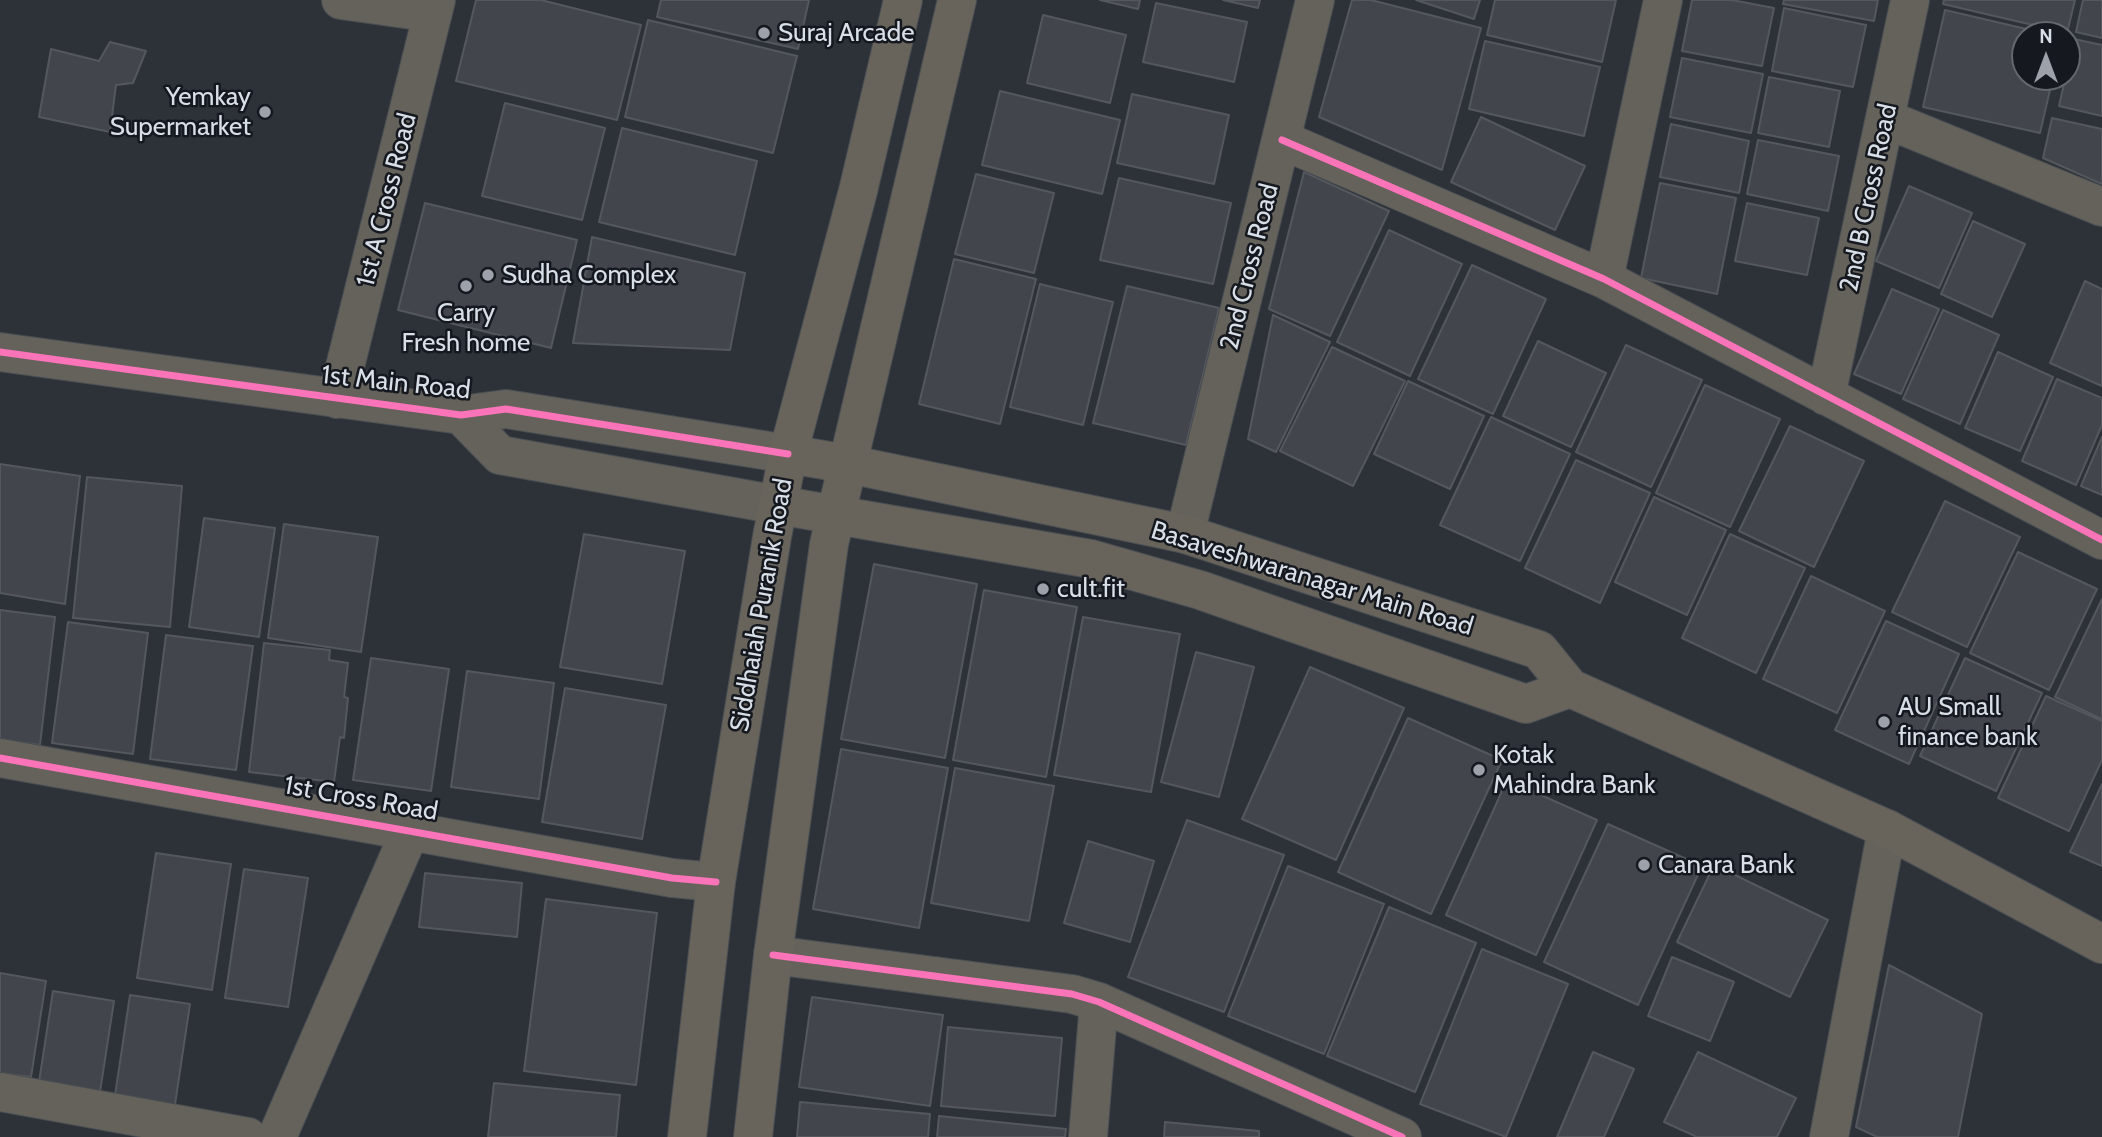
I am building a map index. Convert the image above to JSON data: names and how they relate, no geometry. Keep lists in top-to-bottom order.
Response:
{
  "streets": {
    "main road": ["Basaveshwaranagar Main Road", "Siddhaiah Puranik Road"],
    "street": [
      "2nd B Cross Road",
      "1st A Cross Road",
      "2nd Cross Road",
      "1st Main Road",
      "1st Cross Road"
    ]
  },
  "crossings": [
    ["1st A Cross Road", "1st Main Road"],
    ["2nd Cross Road", "Basaveshwaranagar Main Road"],
    ["1st Main Road", "Basaveshwaranagar Main Road"],
    ["1st Main Road", "Siddhaiah Puranik Road"],
    ["Basaveshwaranagar Main Road", "Siddhaiah Puranik Road"],
    ["Siddhaiah Puranik Road", "1st Cross Road"]
  ],
  "places": [
    "Suraj Arcade",
    "Yemkay Supermarket",
    "Sudha Complex",
    "Carry Fresh home",
    "cult.fit",
    "AU Small finance bank",
    "Kotak Mahindra Bank",
    "Canara Bank"
  ],
  "north": "top"
}
